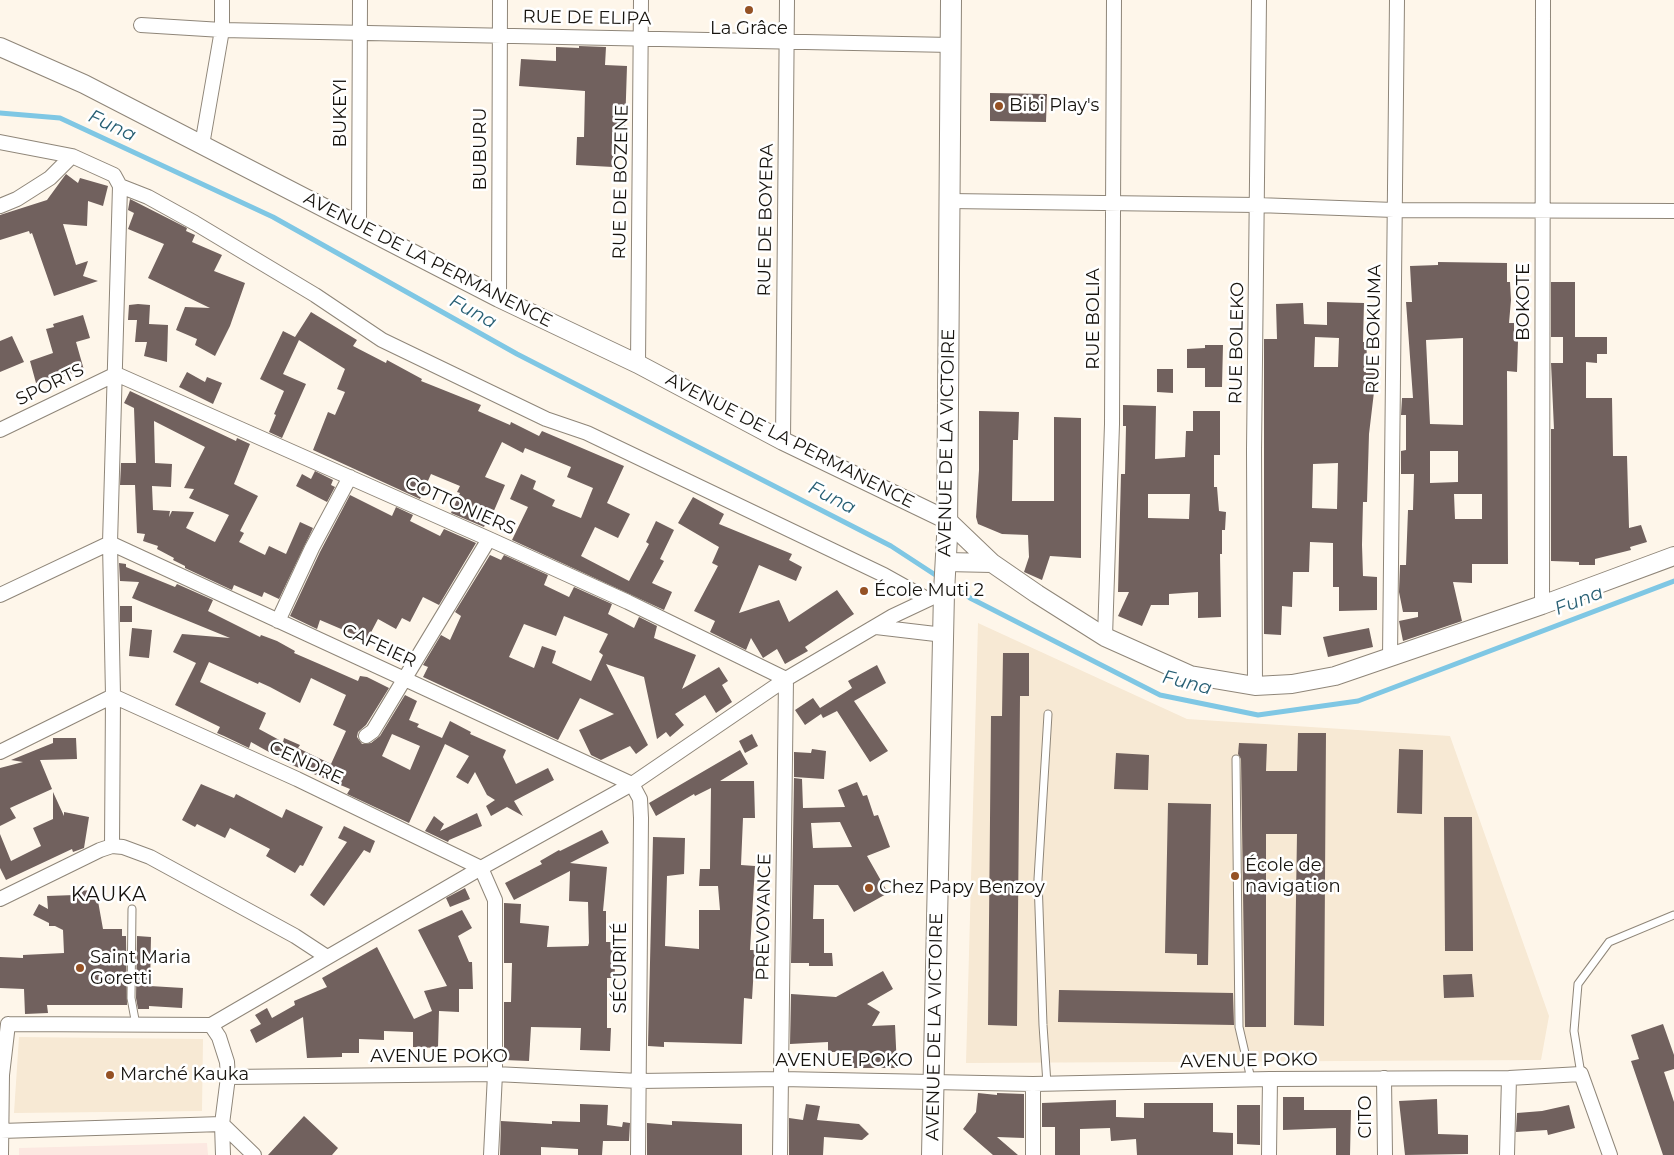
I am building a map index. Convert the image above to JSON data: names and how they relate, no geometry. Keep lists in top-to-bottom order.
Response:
{
  "streets": {
    "main road": ["AVENUE DE LA VICTOIRE"],
    "street": [
      "RUE DE ELIPA",
      "BUKEYI",
      "BUBURU",
      "RUE DE BOZENE",
      "RUE DE BOYERA",
      "AVENUE DE LA PERMANENCE",
      "BOKOTE",
      "RUE BOLIA",
      "RUE BOKUMA",
      "RUE BOLEKO",
      "SPORTS",
      "COTTONIERS",
      "CAFEIER",
      "CENDRE",
      "PREVOYANCE",
      "SÉCURITÉ",
      "AVENUE POKO",
      "CITO"
    ]
  },
  "crossings": [
    ["RUE DE ELIPA", "BUKEYI"],
    ["RUE DE ELIPA", "BUBURU"],
    ["RUE DE ELIPA", "RUE DE BOZENE"],
    ["RUE DE ELIPA", "RUE DE BOYERA"],
    ["RUE DE ELIPA", "AVENUE DE LA VICTOIRE"],
    ["BUKEYI", "AVENUE DE LA PERMANENCE"],
    ["BUBURU", "AVENUE DE LA PERMANENCE"],
    ["RUE DE BOZENE", "AVENUE DE LA PERMANENCE"],
    ["RUE DE BOYERA", "AVENUE DE LA PERMANENCE"],
    ["AVENUE DE LA PERMANENCE", "BOKOTE"],
    ["AVENUE DE LA PERMANENCE", "RUE BOLIA"],
    ["AVENUE DE LA PERMANENCE", "RUE BOKUMA"],
    ["AVENUE DE LA PERMANENCE", "RUE BOLEKO"],
    ["AVENUE DE LA PERMANENCE", "AVENUE DE LA VICTOIRE"],
    ["SPORTS", "COTTONIERS"],
    ["AVENUE DE LA VICTOIRE", "AVENUE POKO"],
    ["COTTONIERS", "PREVOYANCE"],
    ["CAFEIER", "SÉCURITÉ"],
    ["PREVOYANCE", "AVENUE POKO"],
    ["SÉCURITÉ", "AVENUE POKO"],
    ["AVENUE POKO", "CITO"]
  ],
  "districts": ["KAUKA"],
  "water": ["Funa"],
  "places": [
    "La Grâce",
    "Bibi Play's",
    "École Muti 2",
    "École de navigation",
    "Chez Papy Benzoy",
    "Saint Maria Goretti",
    "Marché Kauka"
  ]
}
